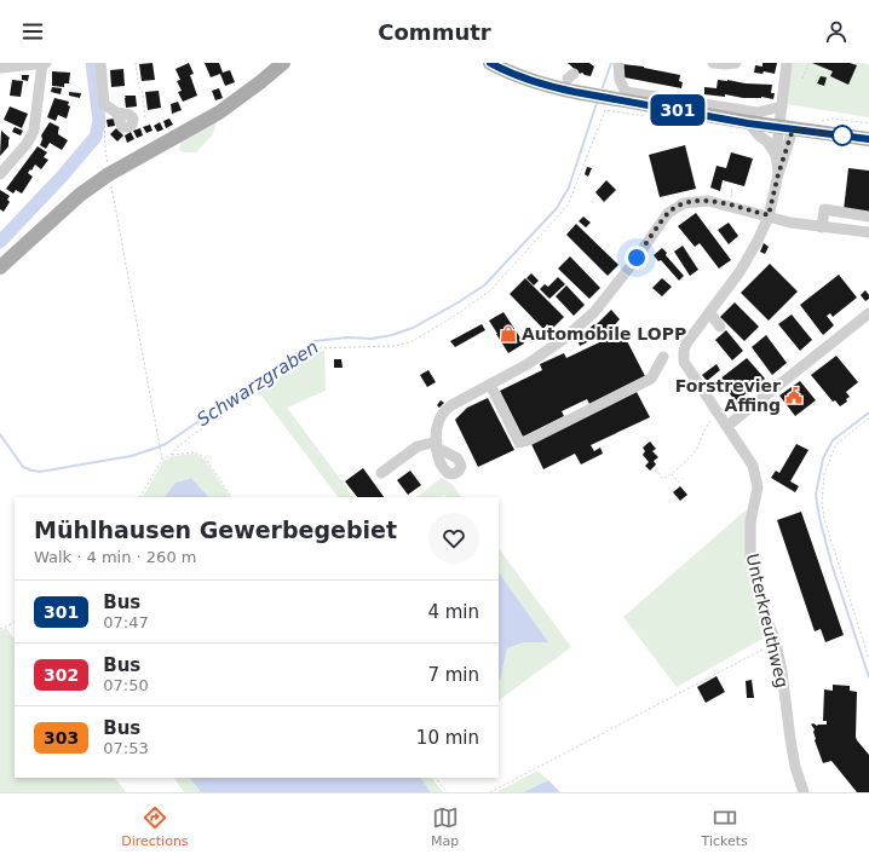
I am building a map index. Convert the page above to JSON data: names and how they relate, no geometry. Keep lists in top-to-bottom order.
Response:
{
  "streets": {
    "street": ["Unterkreuthweg"]
  },
  "water": ["Schwarzgraben"],
  "places": {
    "shop": ["Automobile LOPP"],
    "public building": ["Forstrevier Affing"]
  },
  "lines": ["bus line 301"],
  "page": {
    "header": "Commutr",
    "on_map": "301",
    "heading": ["Mühlhausen Gewerbegebiet", "Walk · 4 min · 260 m"],
    "list": [
      {
        "mark": "301",
        "name": "Bus",
        "note": "07:47",
        "value": "4 min"
      },
      {
        "mark": "302",
        "name": "Bus",
        "note": "07:50",
        "value": "7 min"
      },
      {
        "mark": "303",
        "name": "Bus",
        "note": "07:53",
        "value": "10 min"
      }
    ],
    "tabs": ["Directions", "Map", "Tickets"]
  }
}
